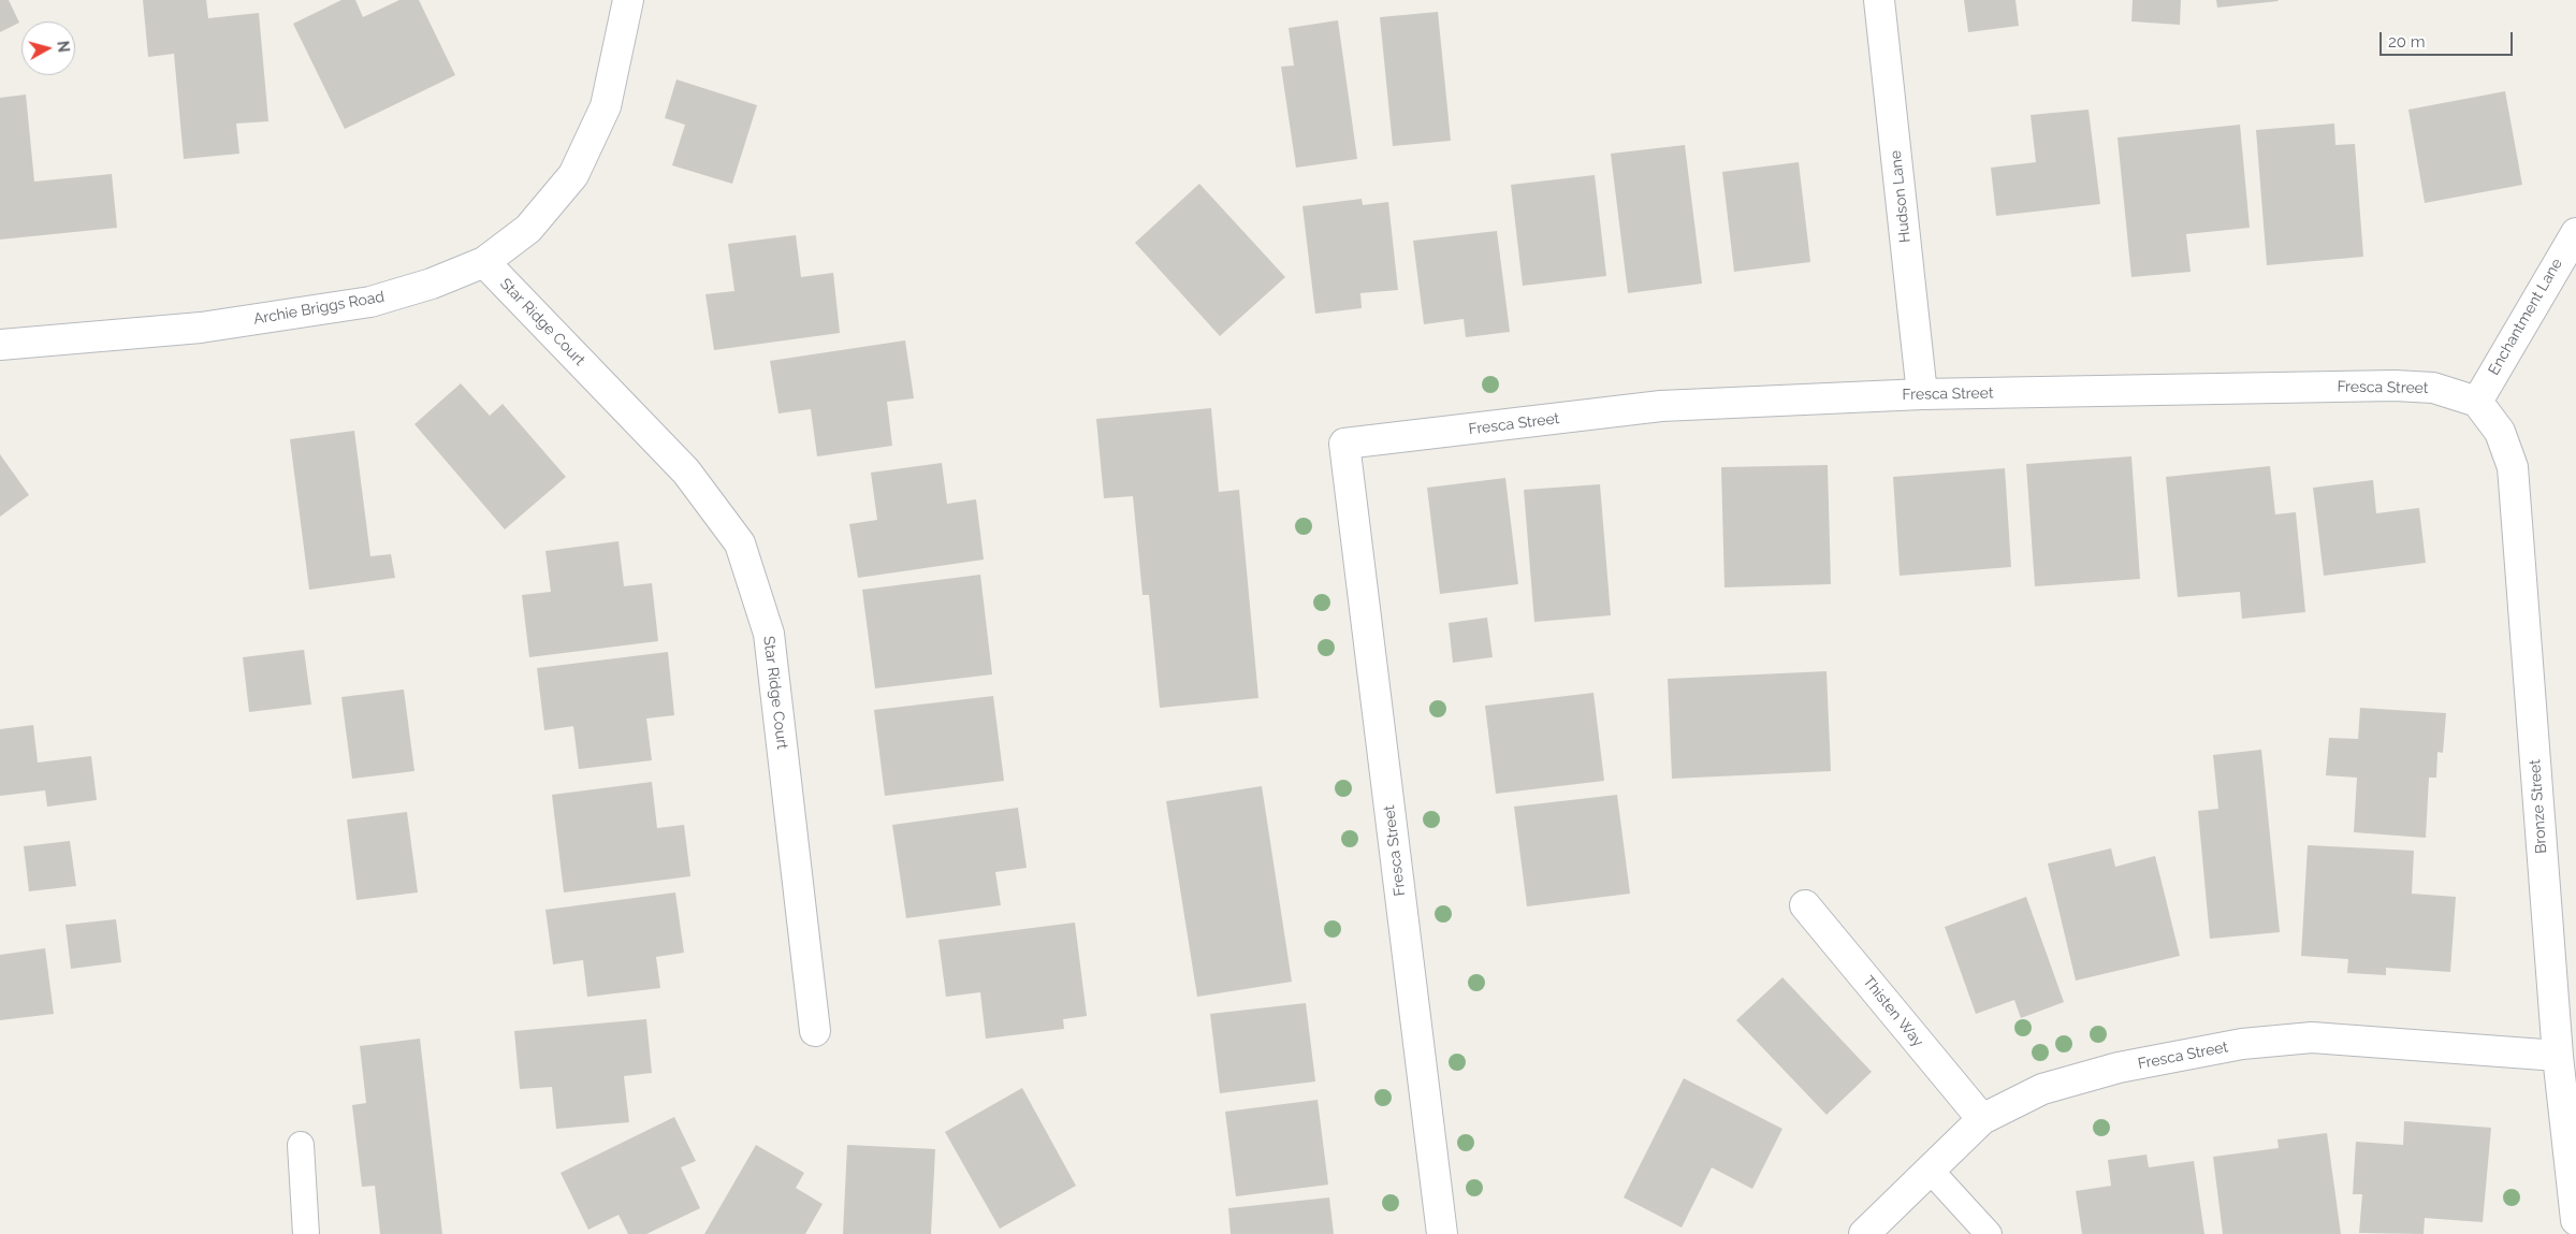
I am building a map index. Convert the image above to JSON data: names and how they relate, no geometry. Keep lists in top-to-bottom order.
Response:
{
  "streets": {
    "street": [
      "Hudson Lane",
      "Archie Briggs Road",
      "Enchantment Lane",
      "Star Ridge Court",
      "Fresca Street",
      "Bronze Street",
      "Thisten Way"
    ]
  },
  "crossings": [
    ["Hudson Lane", "Fresca Street"],
    ["Archie Briggs Road", "Star Ridge Court"],
    ["Enchantment Lane", "Fresca Street"],
    ["Enchantment Lane", "Bronze Street"],
    ["Fresca Street", "Bronze Street"],
    ["Fresca Street", "Thisten Way"]
  ],
  "scale_bar": "20 m",
  "north": "right"
}
